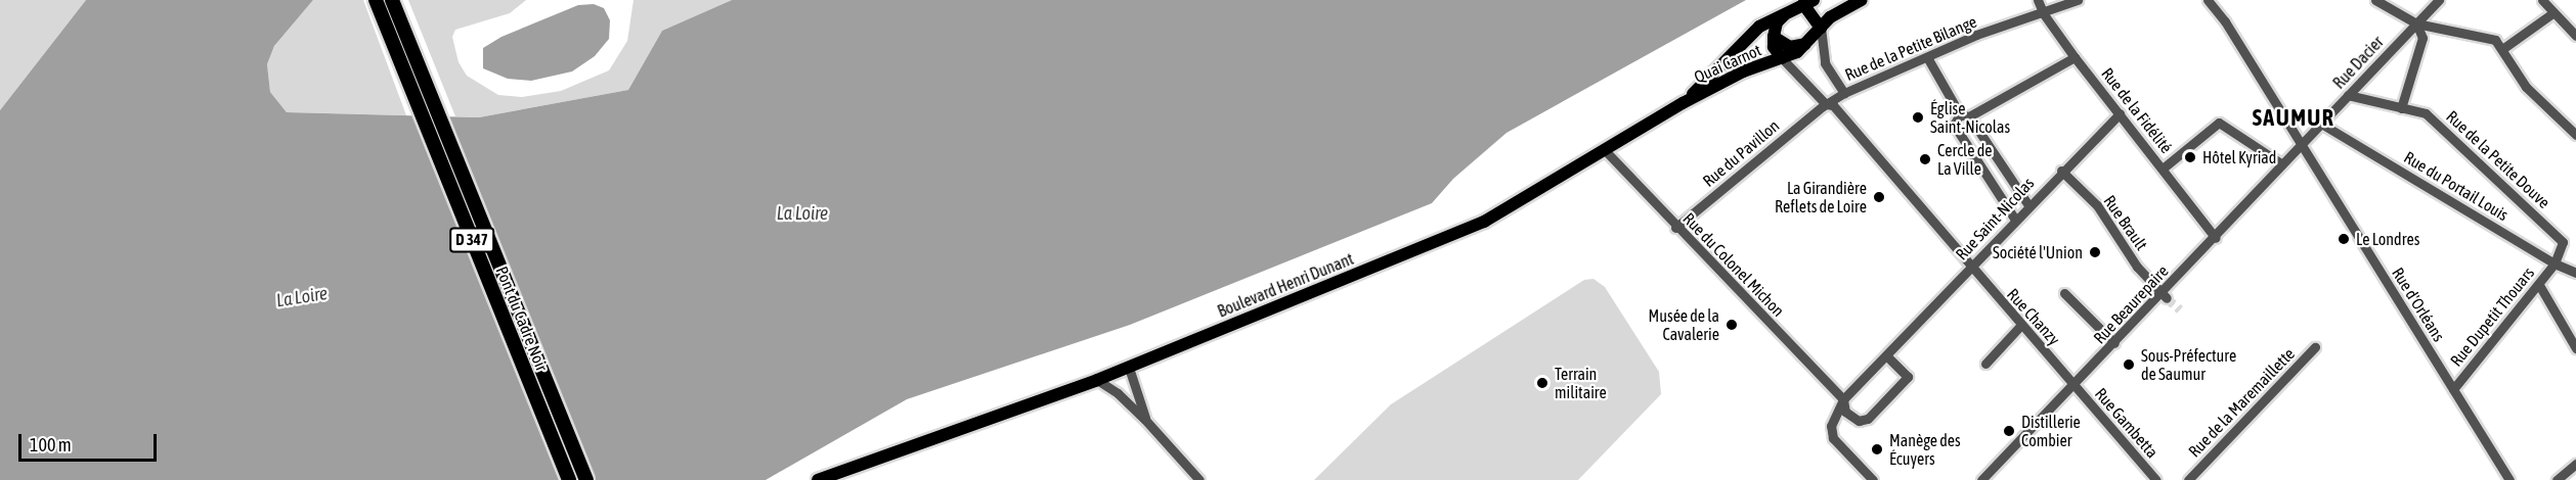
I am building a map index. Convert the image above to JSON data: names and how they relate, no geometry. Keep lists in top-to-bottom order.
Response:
{
  "streets": {
    "highway": ["D 347", "Pont du Cadre Noir"],
    "main road": ["Quai Carnot", "Boulevard Henri Dunant"],
    "street": [
      "Rue de la Petite Bilange",
      "Rue Dacier",
      "Rue de la Fidélité",
      "Rue du Pavillon",
      "Rue de la Petite Douve",
      "Rue du Portail Louis",
      "Rue Saint-Nicolas",
      "Rue Brault",
      "Rue du Colonel Michon",
      "Rue Beaurepaire",
      "Rue d'Orléans",
      "Rue Chanzy",
      "Rue Dupetit Thouars",
      "Rue de la Maremaillette",
      "Rue Gambetta"
    ]
  },
  "crossings": [
    ["Rue de la Petite Bilange", "Rue de la Fidélité"],
    ["Rue de la Petite Bilange", "Rue du Pavillon"],
    ["Rue de la Petite Bilange", "Rue Chanzy"],
    ["Rue Dacier", "Rue de la Petite Douve"],
    ["Rue Dacier", "Rue du Portail Louis"],
    ["Rue Dacier", "Rue Beaurepaire"],
    ["Rue Dacier", "Rue d'Orléans"],
    ["Quai Carnot", "Boulevard Henri Dunant"],
    ["Quai Carnot", "Rue Chanzy"],
    ["Rue de la Fidélité", "Rue Saint-Nicolas"],
    ["Rue de la Fidélité", "Rue Beaurepaire"],
    ["Rue du Pavillon", "Rue du Colonel Michon"],
    ["Rue du Pavillon", "Rue Chanzy"],
    ["Rue de la Petite Douve", "Rue du Portail Louis"],
    ["Rue de la Petite Douve", "Rue Dupetit Thouars"],
    ["Rue du Portail Louis", "Rue Dupetit Thouars"],
    ["Rue Saint-Nicolas", "Rue Brault"],
    ["Rue Saint-Nicolas", "Rue du Colonel Michon"],
    ["Rue Saint-Nicolas", "Rue Chanzy"],
    ["Rue Brault", "Rue Beaurepaire"],
    ["Rue du Colonel Michon", "Boulevard Henri Dunant"],
    ["Rue Beaurepaire", "Rue d'Orléans"],
    ["Rue Beaurepaire", "Rue Chanzy"],
    ["Rue Beaurepaire", "Rue Gambetta"],
    ["Rue d'Orléans", "Rue Dupetit Thouars"],
    ["Rue Chanzy", "Rue Gambetta"]
  ],
  "districts": ["SAUMUR"],
  "water": ["La Loire"],
  "places": [
    "Église Saint-Nicolas",
    "Hôtel Kyriad",
    "Cercle de La Ville",
    "La Girandière Reflets de Loire",
    "Le Londres",
    "Société l'Union",
    "Musée de la Cavalerie",
    "Sous-Préfecture de Saumur",
    "Terrain militaire",
    "Distillerie Combier",
    "Manège des Écuyers"
  ],
  "scale_bar": "100 m"
}
